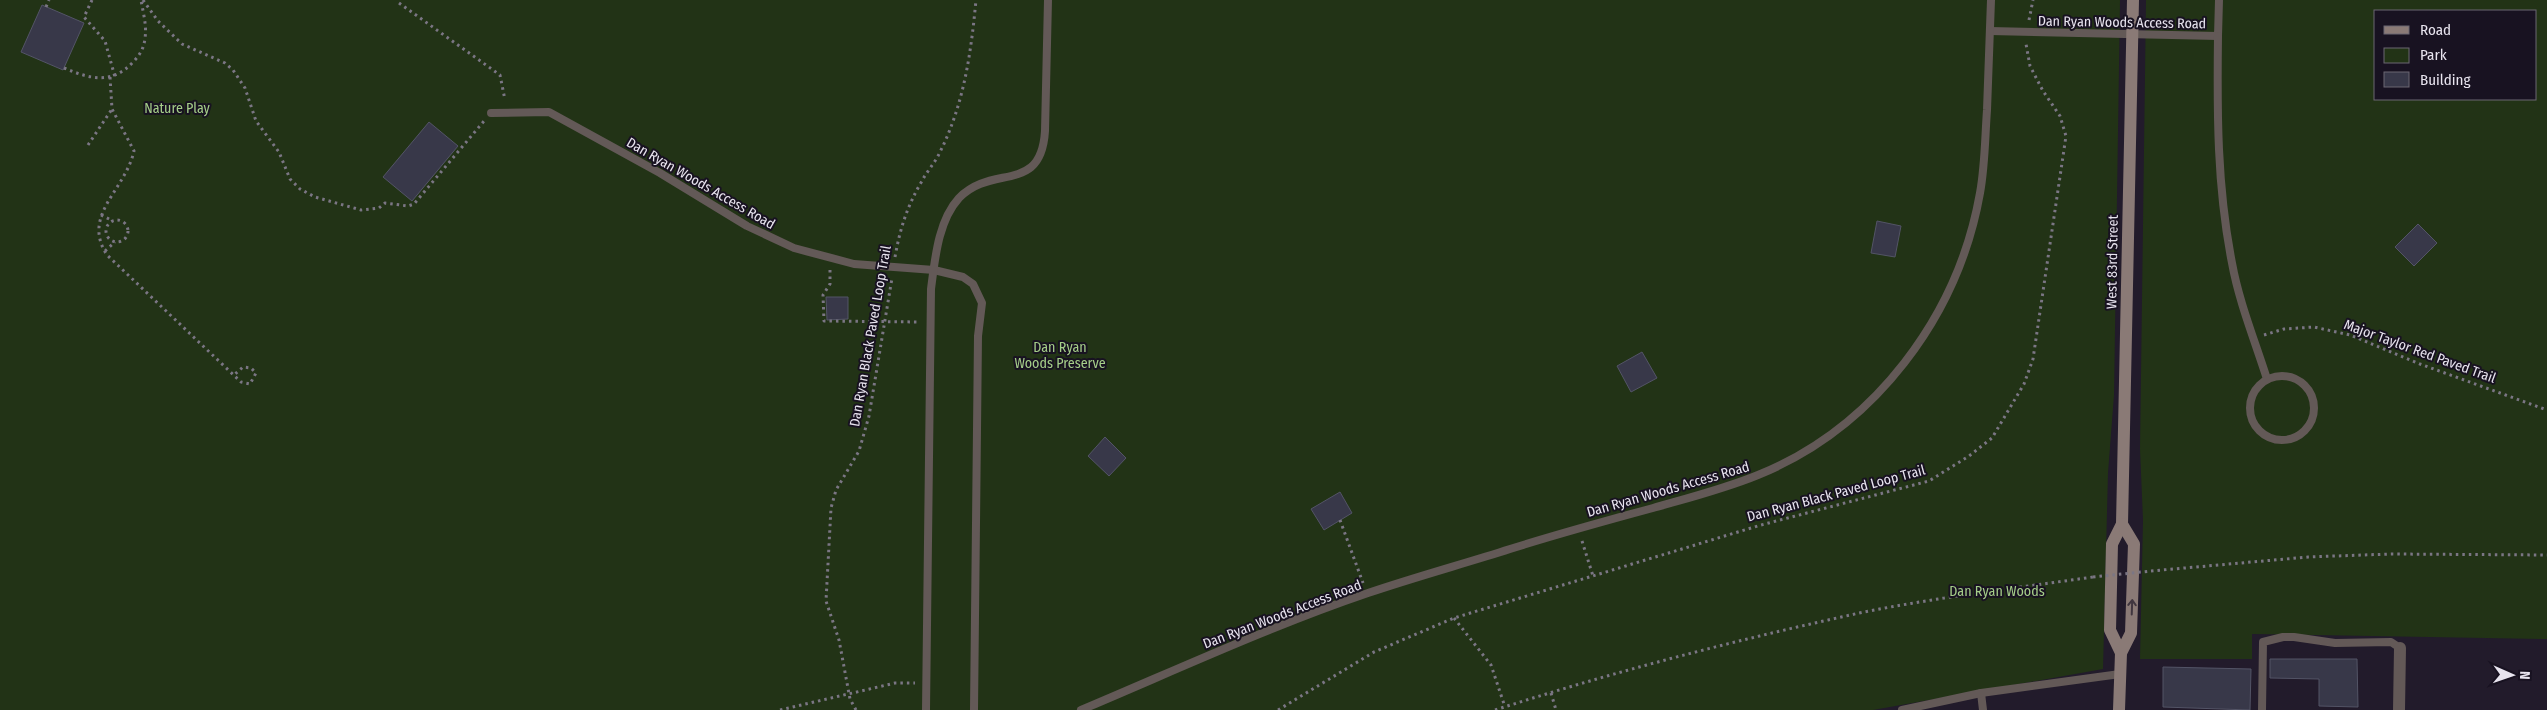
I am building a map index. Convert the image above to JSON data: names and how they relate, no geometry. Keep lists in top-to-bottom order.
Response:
{
  "streets": {
    "street": ["West 83rd Street"],
    "lane": ["Dan Ryan Woods Access Road"],
    "path": ["Dan Ryan Black Paved Loop Trail", "Major Taylor Red Paved Trail"]
  },
  "crossings": [
    ["Dan Ryan Woods Access Road", "West 83rd Street"],
    ["Dan Ryan Woods Access Road", "Dan Ryan Black Paved Loop Trail"]
  ],
  "parks": ["Nature Play", "Dan Ryan Woods Preserve", "Dan Ryan Woods"],
  "legend": ["Road", "Park", "Building"],
  "north": "right"
}
